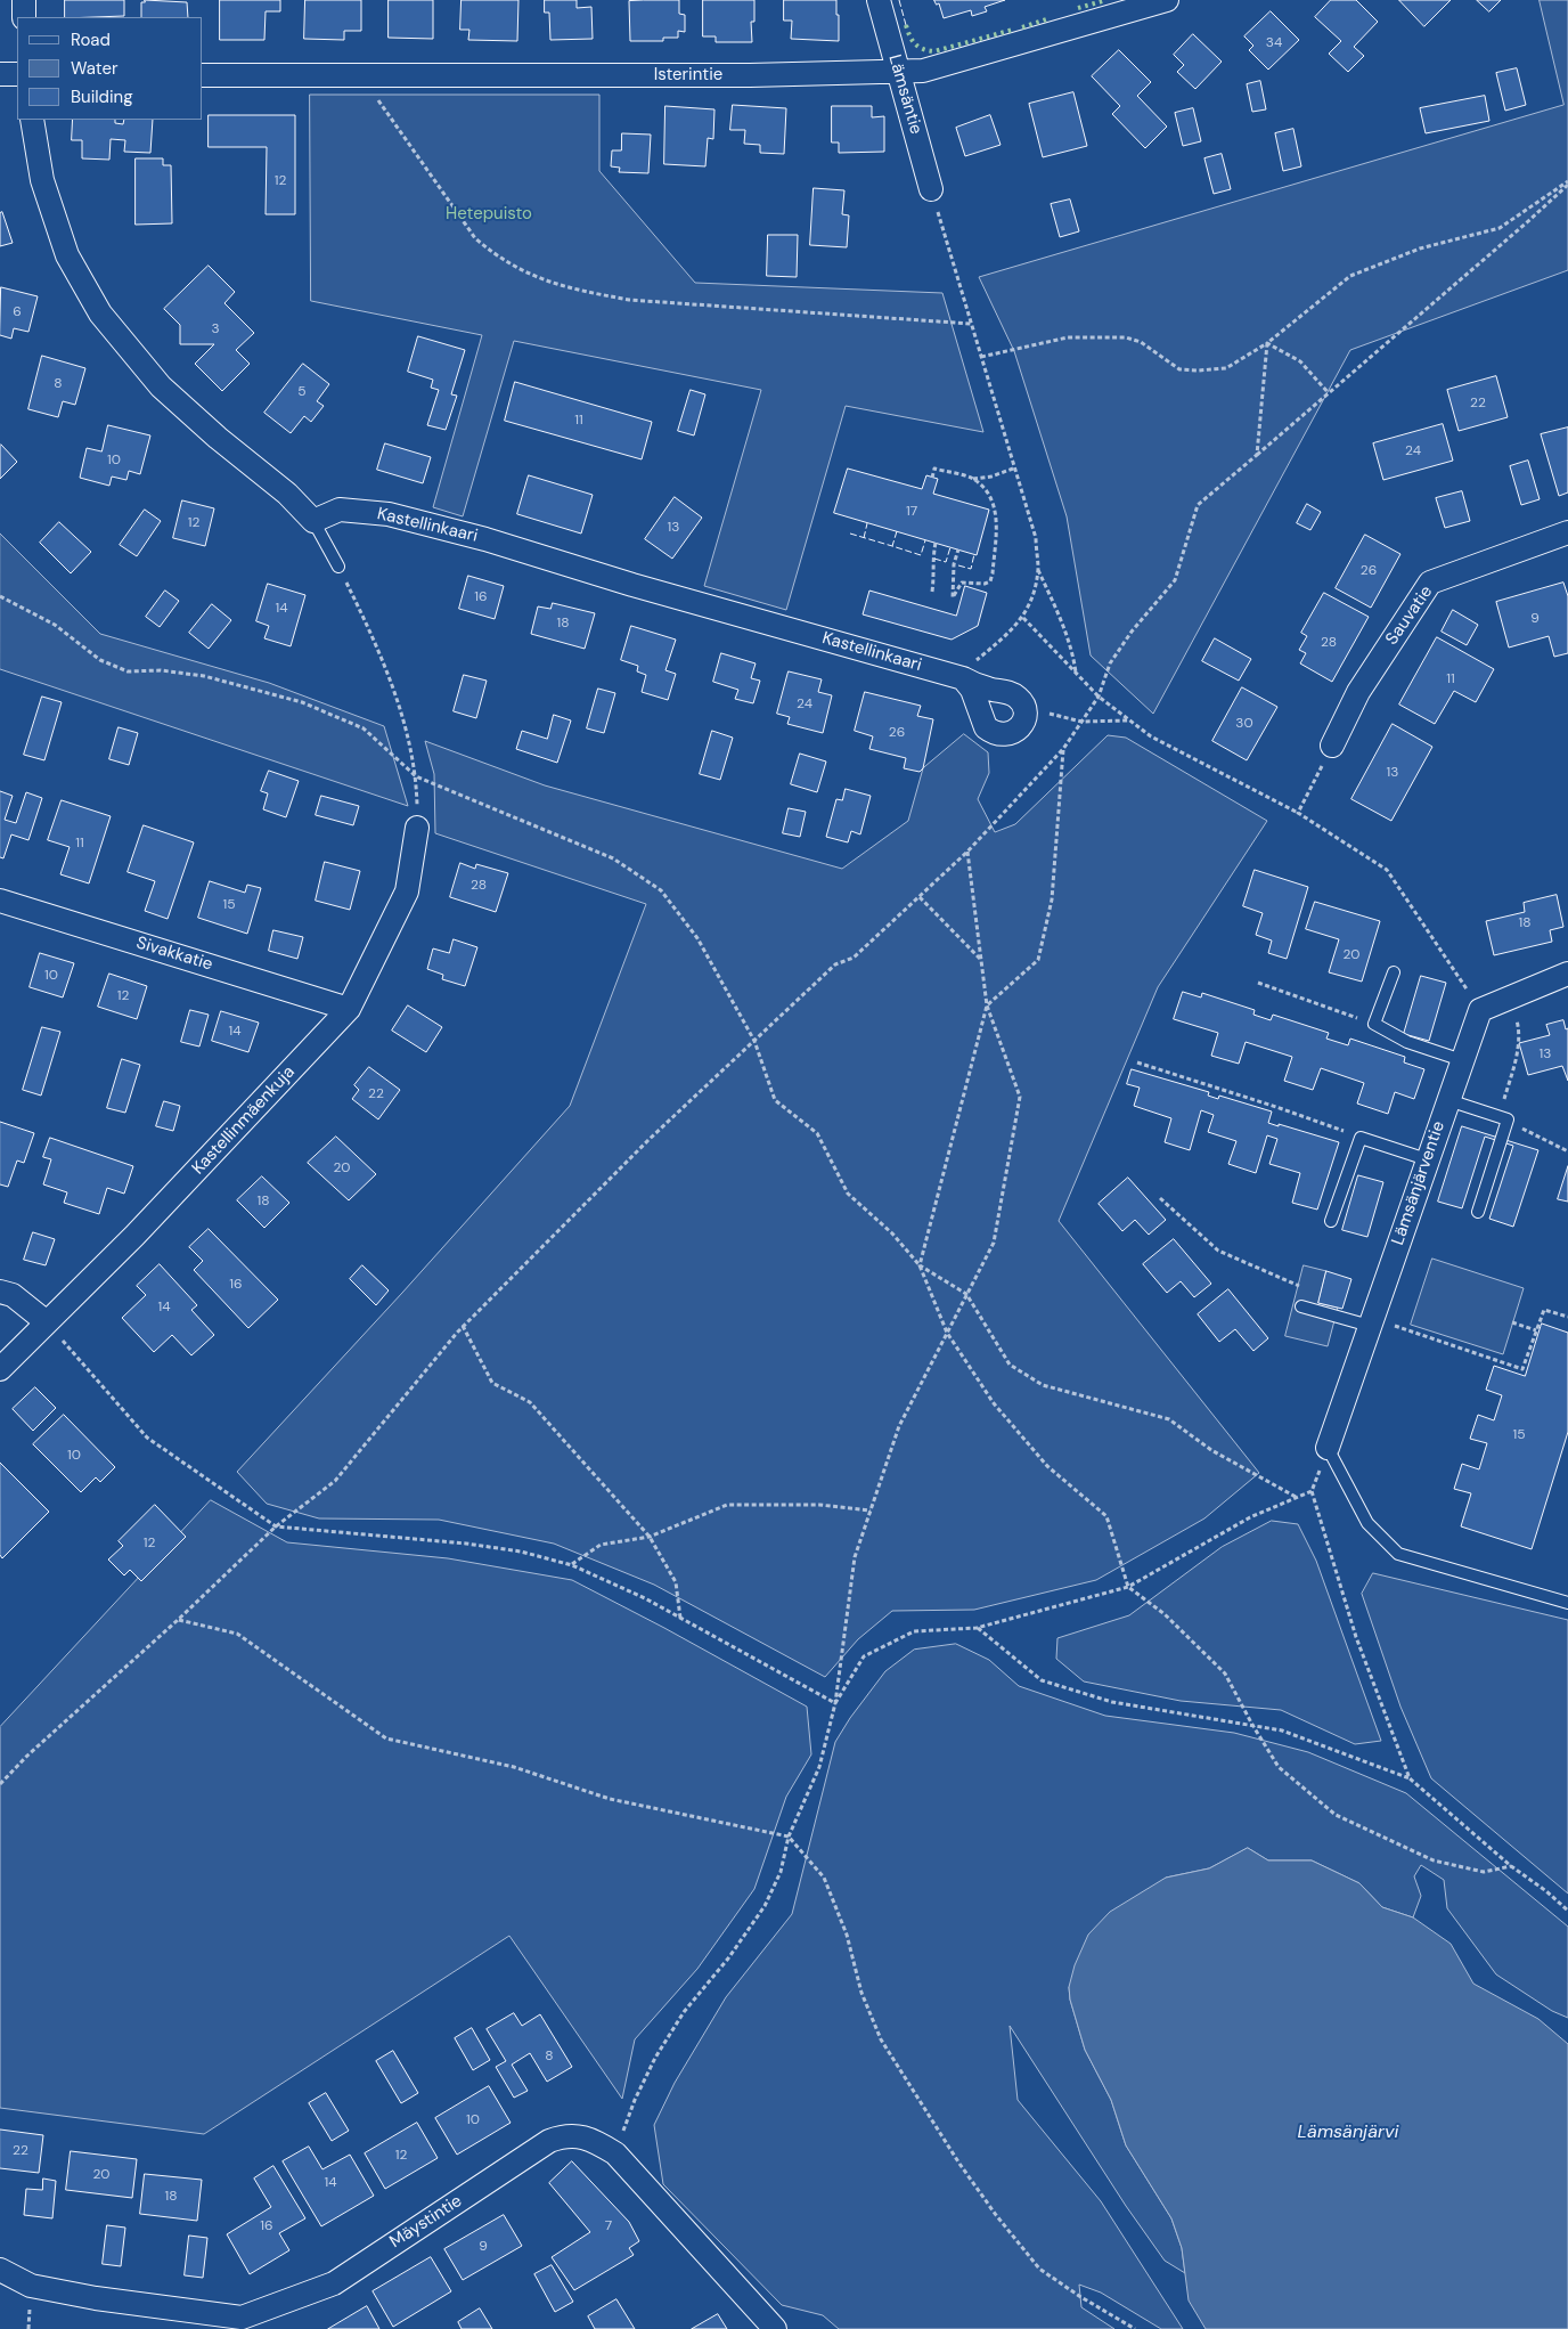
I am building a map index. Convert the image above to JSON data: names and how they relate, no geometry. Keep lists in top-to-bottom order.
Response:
{
  "streets": {
    "street": [
      "Isterintie",
      "Lämsäntie",
      "Kastellinkaari",
      "Sauvatie",
      "Sivakkatie",
      "Kastellinmäenkuja",
      "Lämsänjärventie",
      "Mäystintie"
    ]
  },
  "crossings": [
    ["Isterintie", "Lämsäntie"],
    ["Sivakkatie", "Kastellinmäenkuja"]
  ],
  "water": ["Lämsänjärvi"],
  "parks": ["Hetepuisto"],
  "house_numbers": [
    "34",
    "12",
    "6",
    "3",
    "8",
    "5",
    "22",
    "11",
    "24",
    "10",
    "17",
    "12",
    "13",
    "26",
    "16",
    "14",
    "9",
    "18",
    "28",
    "11",
    "24",
    "30",
    "26",
    "13",
    "11",
    "28",
    "15",
    "18",
    "20",
    "10",
    "12",
    "14",
    "13",
    "22",
    "20",
    "18",
    "16",
    "14",
    "15",
    "10",
    "12",
    "8",
    "10",
    "22",
    "12",
    "20",
    "14",
    "18",
    "16",
    "7",
    "9"
  ],
  "legend": ["Road", "Water", "Building"]
}
